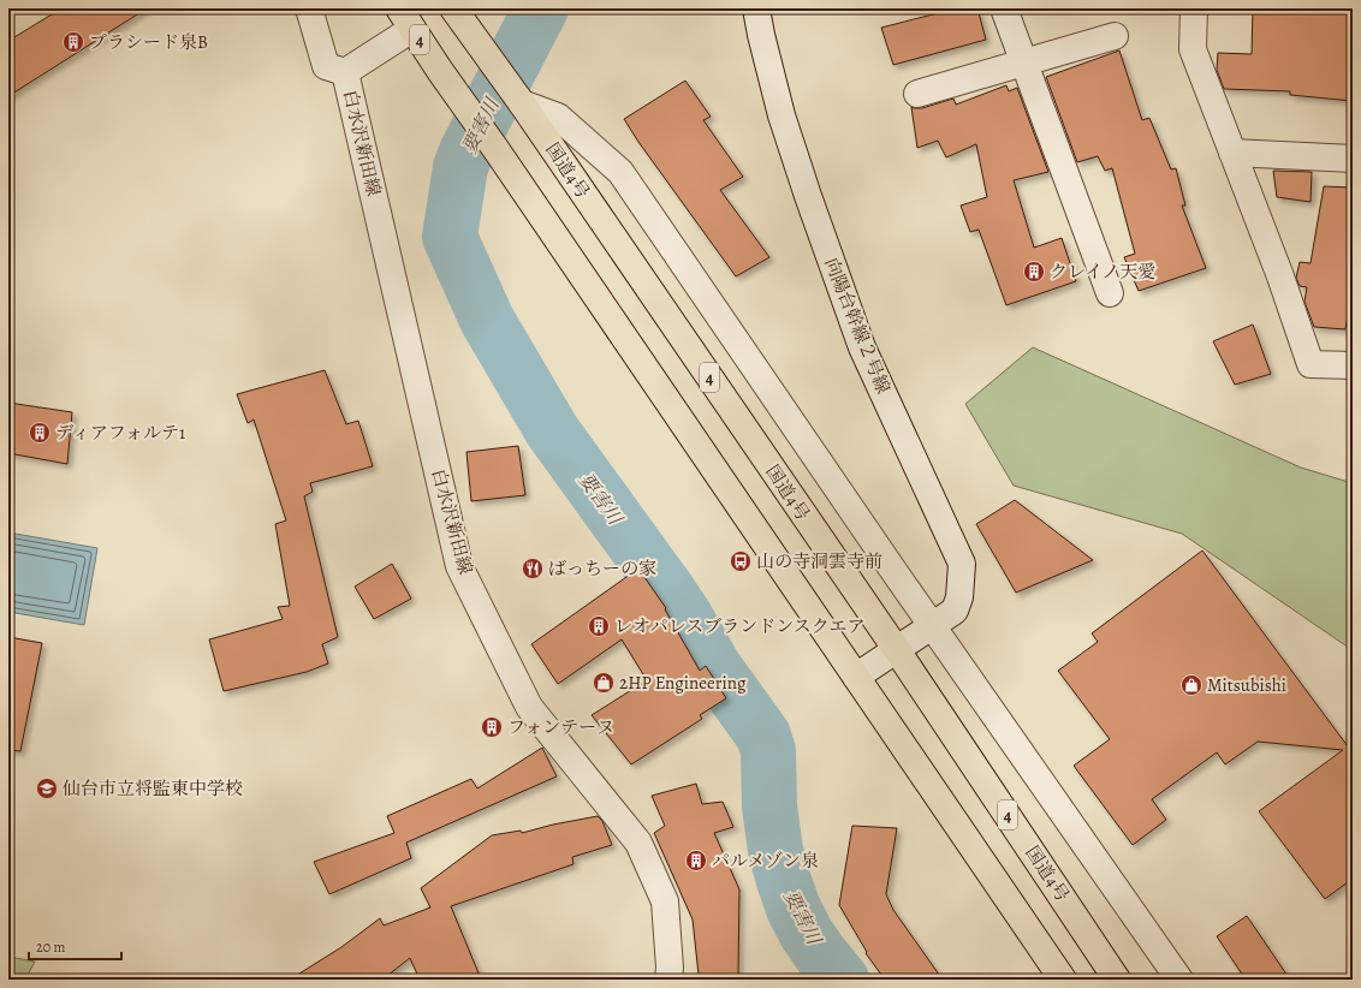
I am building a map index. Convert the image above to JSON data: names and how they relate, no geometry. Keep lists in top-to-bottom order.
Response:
{
  "streets": {
    "highway": ["4", "国道4号"],
    "street": ["白水沢新田線", "向陽台幹線２号線"]
  },
  "crossings": [
    ["4", "向陽台幹線２号線"],
    ["国道4号", "向陽台幹線２号線"]
  ],
  "water": ["要害川"],
  "places": {
    "building": [
      "プラシード泉B",
      "クレイノ天愛",
      "ディアフォルテ1",
      "レオパレスブランドンスクエア",
      "フォンテーヌ",
      "パルメゾン泉"
    ],
    "bus stop": ["山の寺洞雲寺前"],
    "restaurant": ["ばっちーの家"],
    "shop": ["2HP Engineering", "Mitsubishi"],
    "school or university": ["仙台市立将監東中学校"]
  },
  "scale_bar": "20 m"
}
